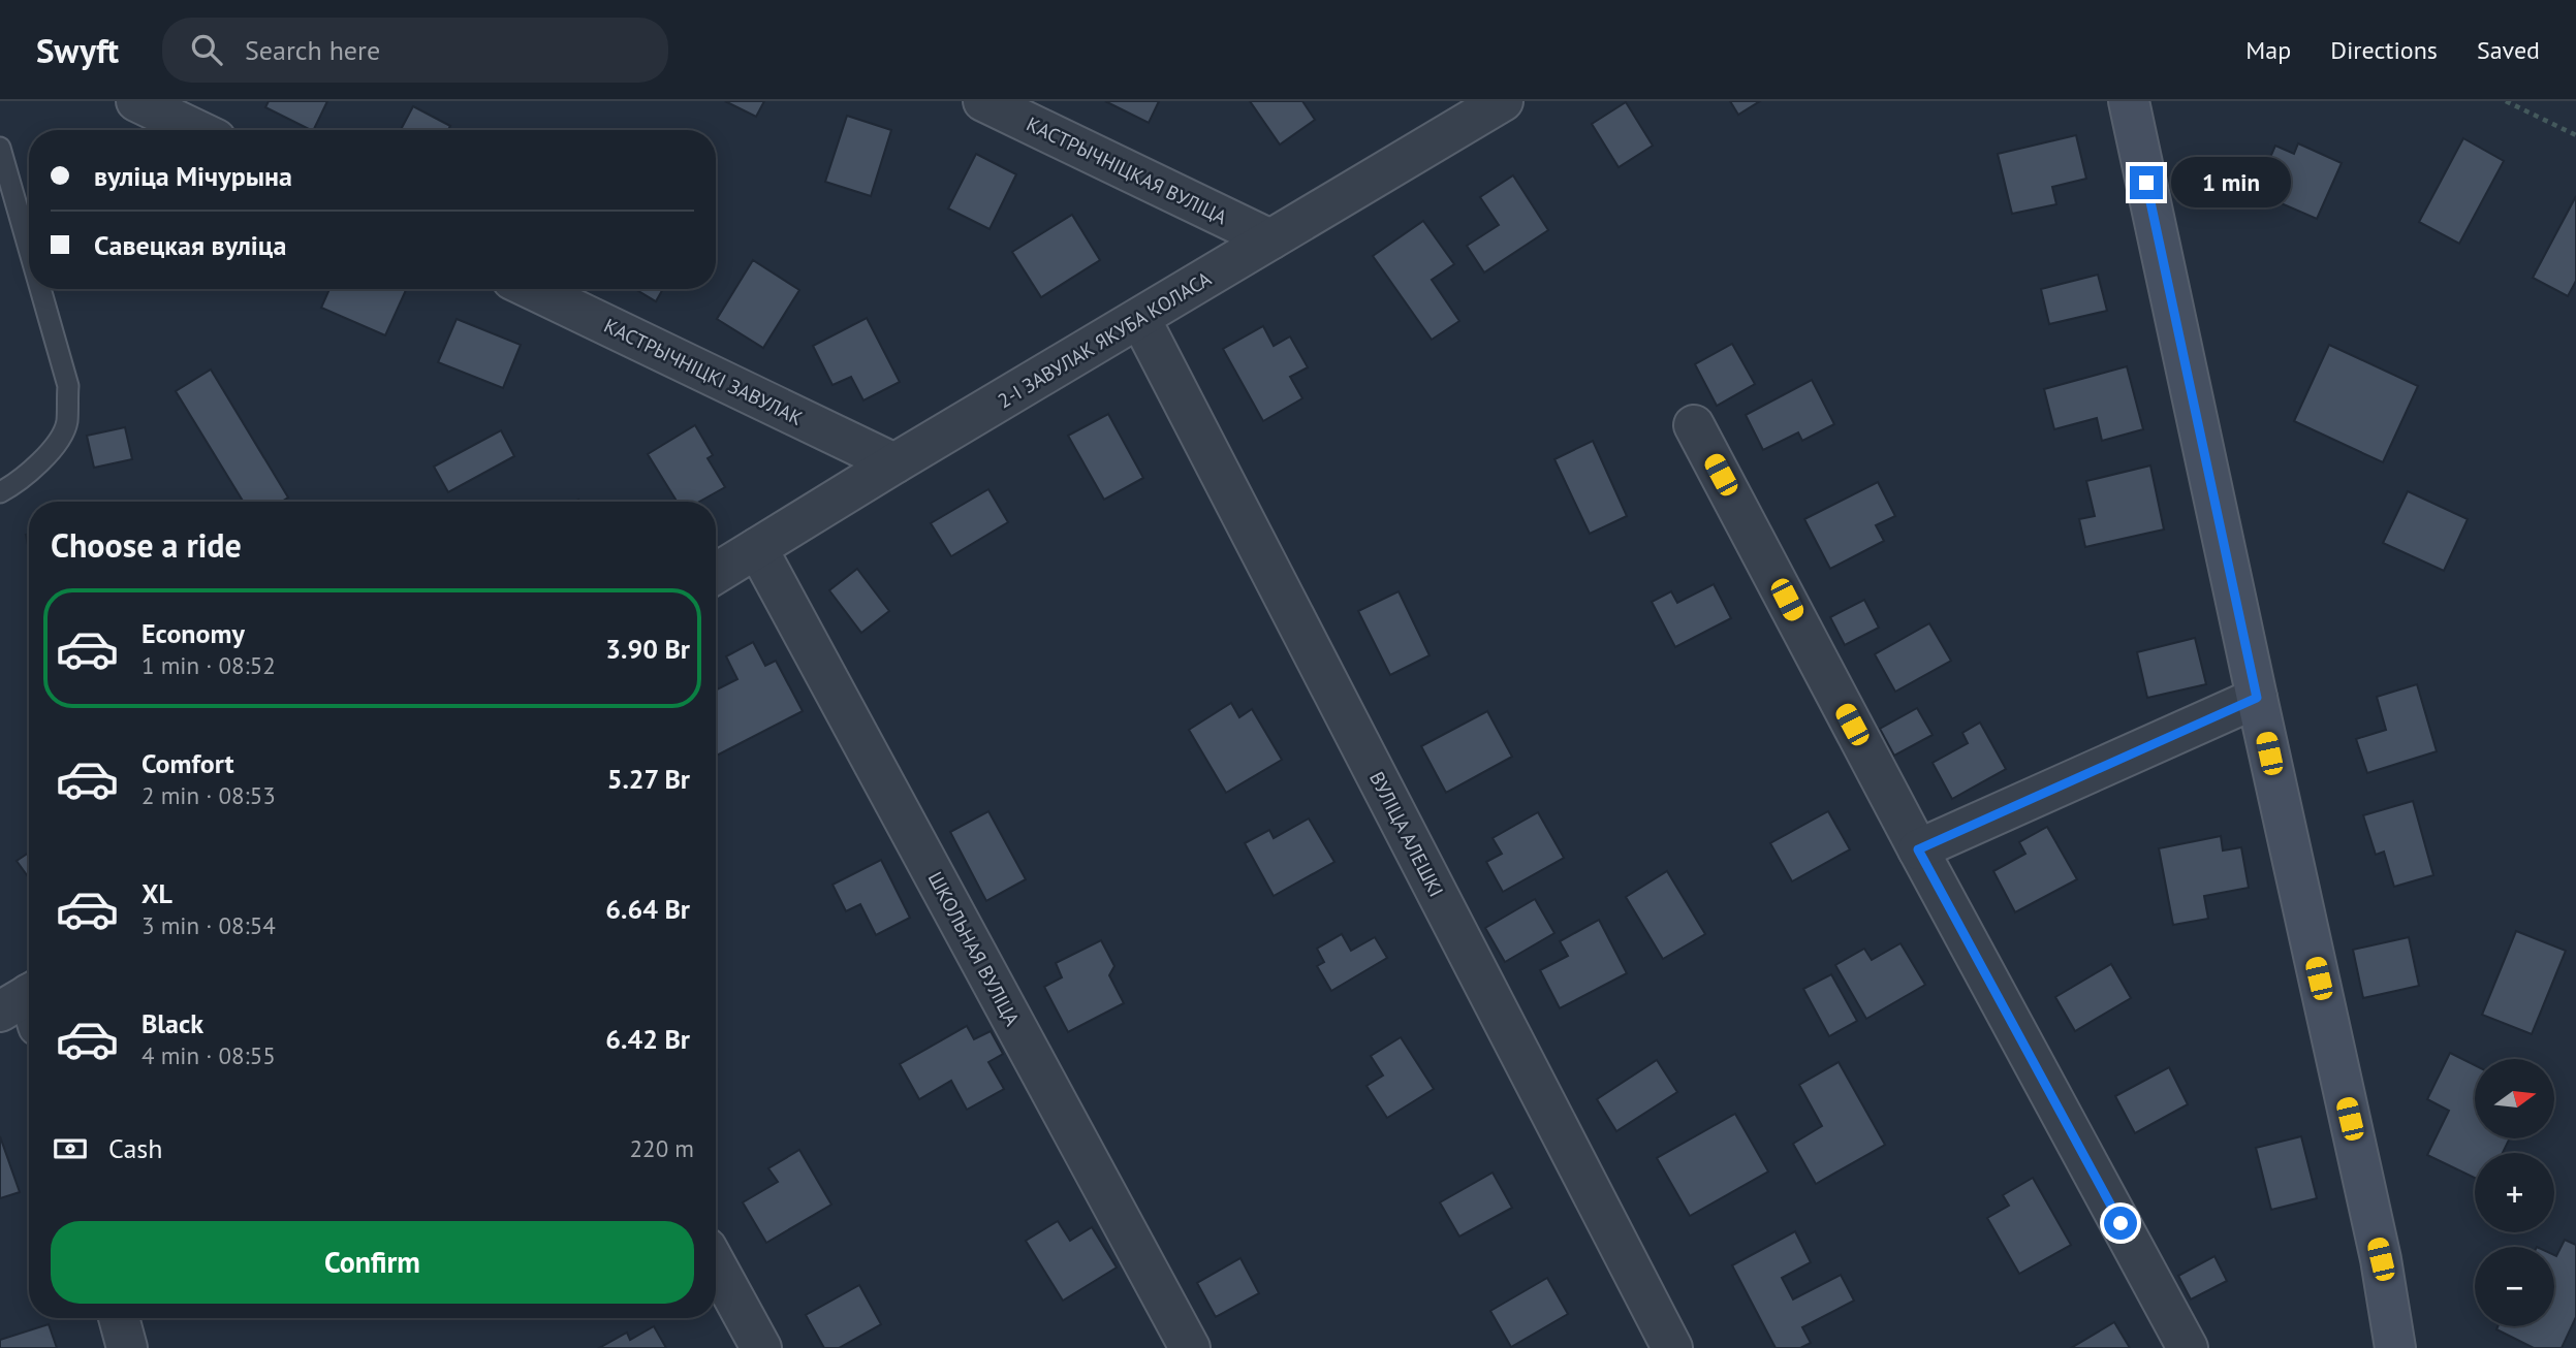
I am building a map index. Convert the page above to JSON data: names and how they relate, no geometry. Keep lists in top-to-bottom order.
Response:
{
  "streets": {
    "street": [
      "КАСТРЫЧНІЦКАЯ ВУЛІЦА",
      "2-І ЗАВУЛАК ЯКУБА КОЛАСА",
      "КАСТРЫЧНІЦКІ ЗАВУЛАК",
      "ВУЛІЦА АЛЕШКІ",
      "ШКОЛЬНАЯ ВУЛІЦА"
    ]
  },
  "crossings": [
    ["КАСТРЫЧНІЦКАЯ ВУЛІЦА", "2-І ЗАВУЛАК ЯКУБА КОЛАСА"],
    ["2-І ЗАВУЛАК ЯКУБА КОЛАСА", "КАСТРЫЧНІЦКІ ЗАВУЛАК"],
    ["2-І ЗАВУЛАК ЯКУБА КОЛАСА", "ВУЛІЦА АЛЕШКІ"],
    ["2-І ЗАВУЛАК ЯКУБА КОЛАСА", "ШКОЛЬНАЯ ВУЛІЦА"]
  ],
  "north": "right",
  "page": {
    "header": "Swyft",
    "search": "Search here",
    "nav": ["Map", "Directions", "Saved"],
    "banner": ["вуліца Мічурына", "Савецкая вуліца"],
    "bubble": "1 min",
    "heading": "Choose a ride",
    "list": [
      {
        "name": "Economy",
        "note": "1 min · 08:52",
        "value": "3.90 Br"
      },
      {
        "name": "Comfort",
        "note": "2 min · 08:53",
        "value": "5.27 Br"
      },
      {
        "name": "XL",
        "note": "3 min · 08:54",
        "value": "6.64 Br"
      },
      {
        "name": "Black",
        "note": "4 min · 08:55",
        "value": "6.42 Br"
      }
    ],
    "map_buttons": ["+", "−"],
    "pay": ["Cash", "220 m"],
    "buttons": "Confirm"
  }
}
